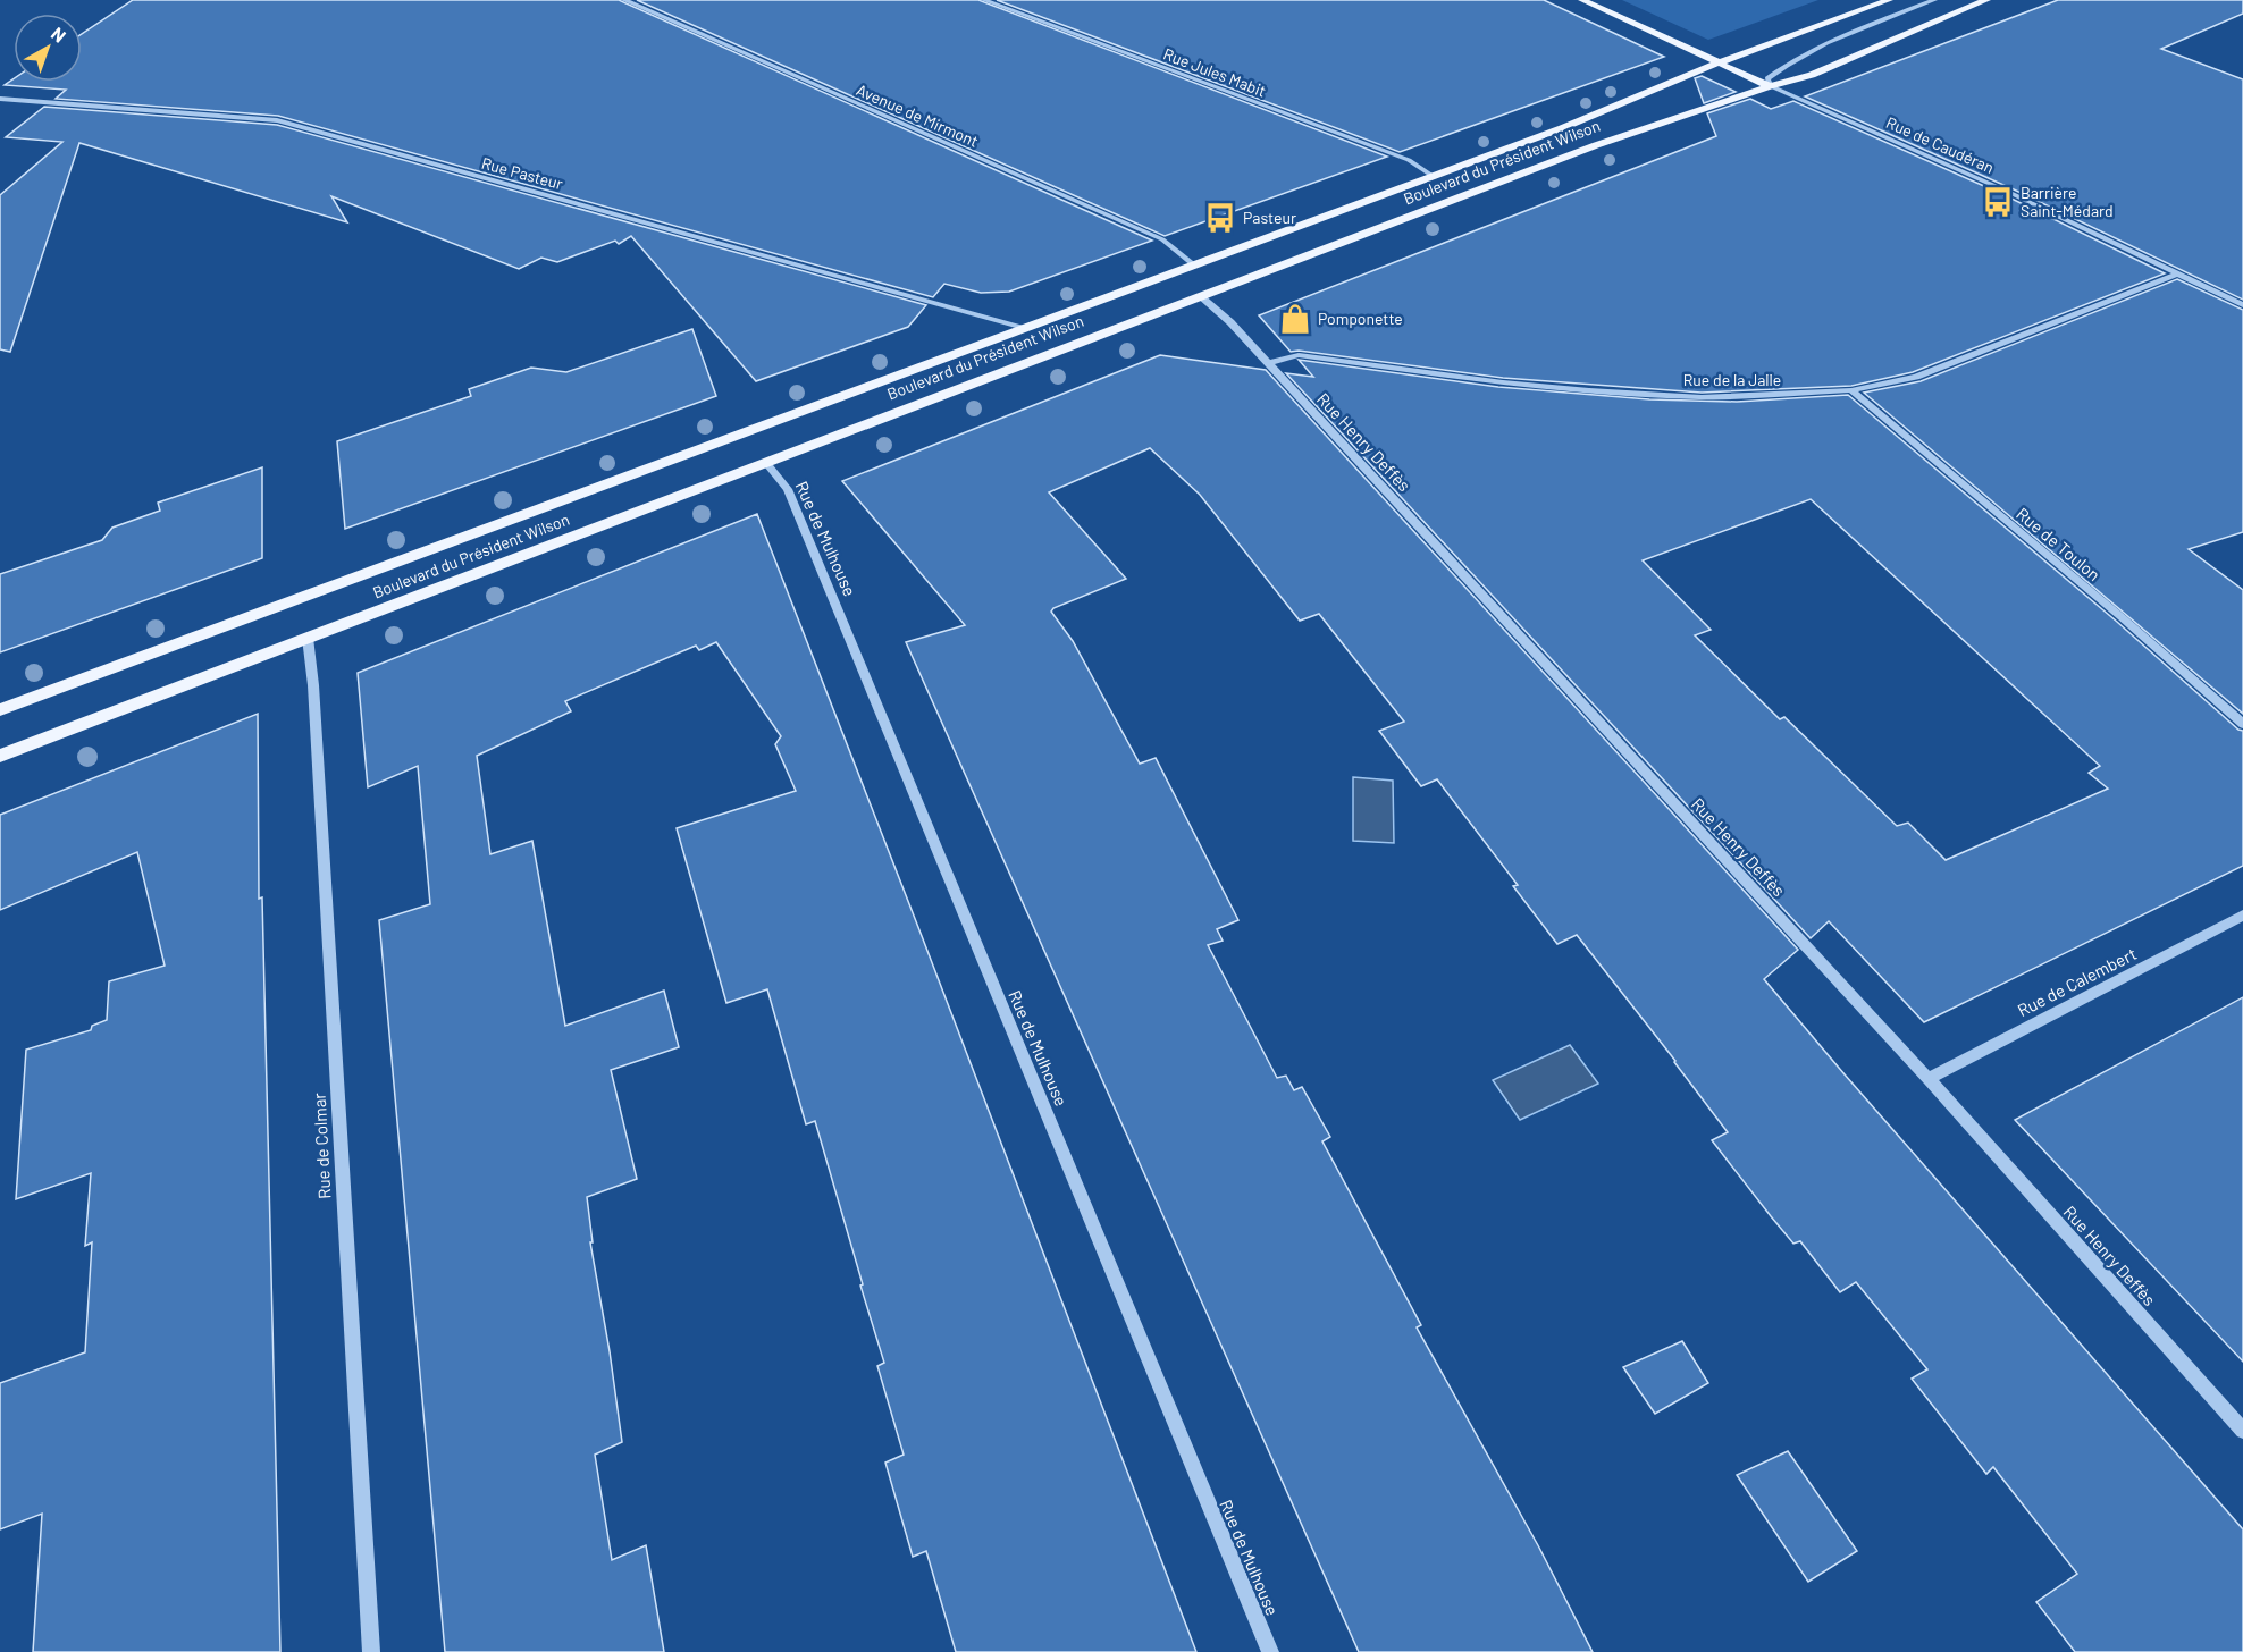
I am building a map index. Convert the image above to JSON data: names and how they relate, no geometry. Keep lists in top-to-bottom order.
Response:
{
  "streets": {
    "main road": ["Boulevard du Président Wilson"],
    "street": [
      "Rue Jules Mabit",
      "Avenue de Mirmont",
      "Rue de Caudéran",
      "Rue Pasteur",
      "Rue de la Jalle",
      "Rue Henry Deffès",
      "Rue de Mulhouse",
      "Rue de Toulon",
      "Rue de Calembert",
      "Rue de Colmar"
    ]
  },
  "crossings": [
    ["Rue Jules Mabit", "Boulevard du Président Wilson"],
    ["Avenue de Mirmont", "Boulevard du Président Wilson"],
    ["Rue de Caudéran", "Boulevard du Président Wilson"],
    ["Rue de Caudéran", "Rue de la Jalle"],
    ["Boulevard du Président Wilson", "Rue Pasteur"],
    ["Boulevard du Président Wilson", "Rue Henry Deffès"],
    ["Boulevard du Président Wilson", "Rue de Mulhouse"],
    ["Boulevard du Président Wilson", "Rue de Colmar"],
    ["Rue de la Jalle", "Rue Henry Deffès"],
    ["Rue de la Jalle", "Rue de Toulon"],
    ["Rue Henry Deffès", "Rue de Calembert"]
  ],
  "places": {
    "bus stop": ["Barrière Saint-Médard", "Pasteur"],
    "shop": ["Pomponette"]
  },
  "north": "top right"
}
